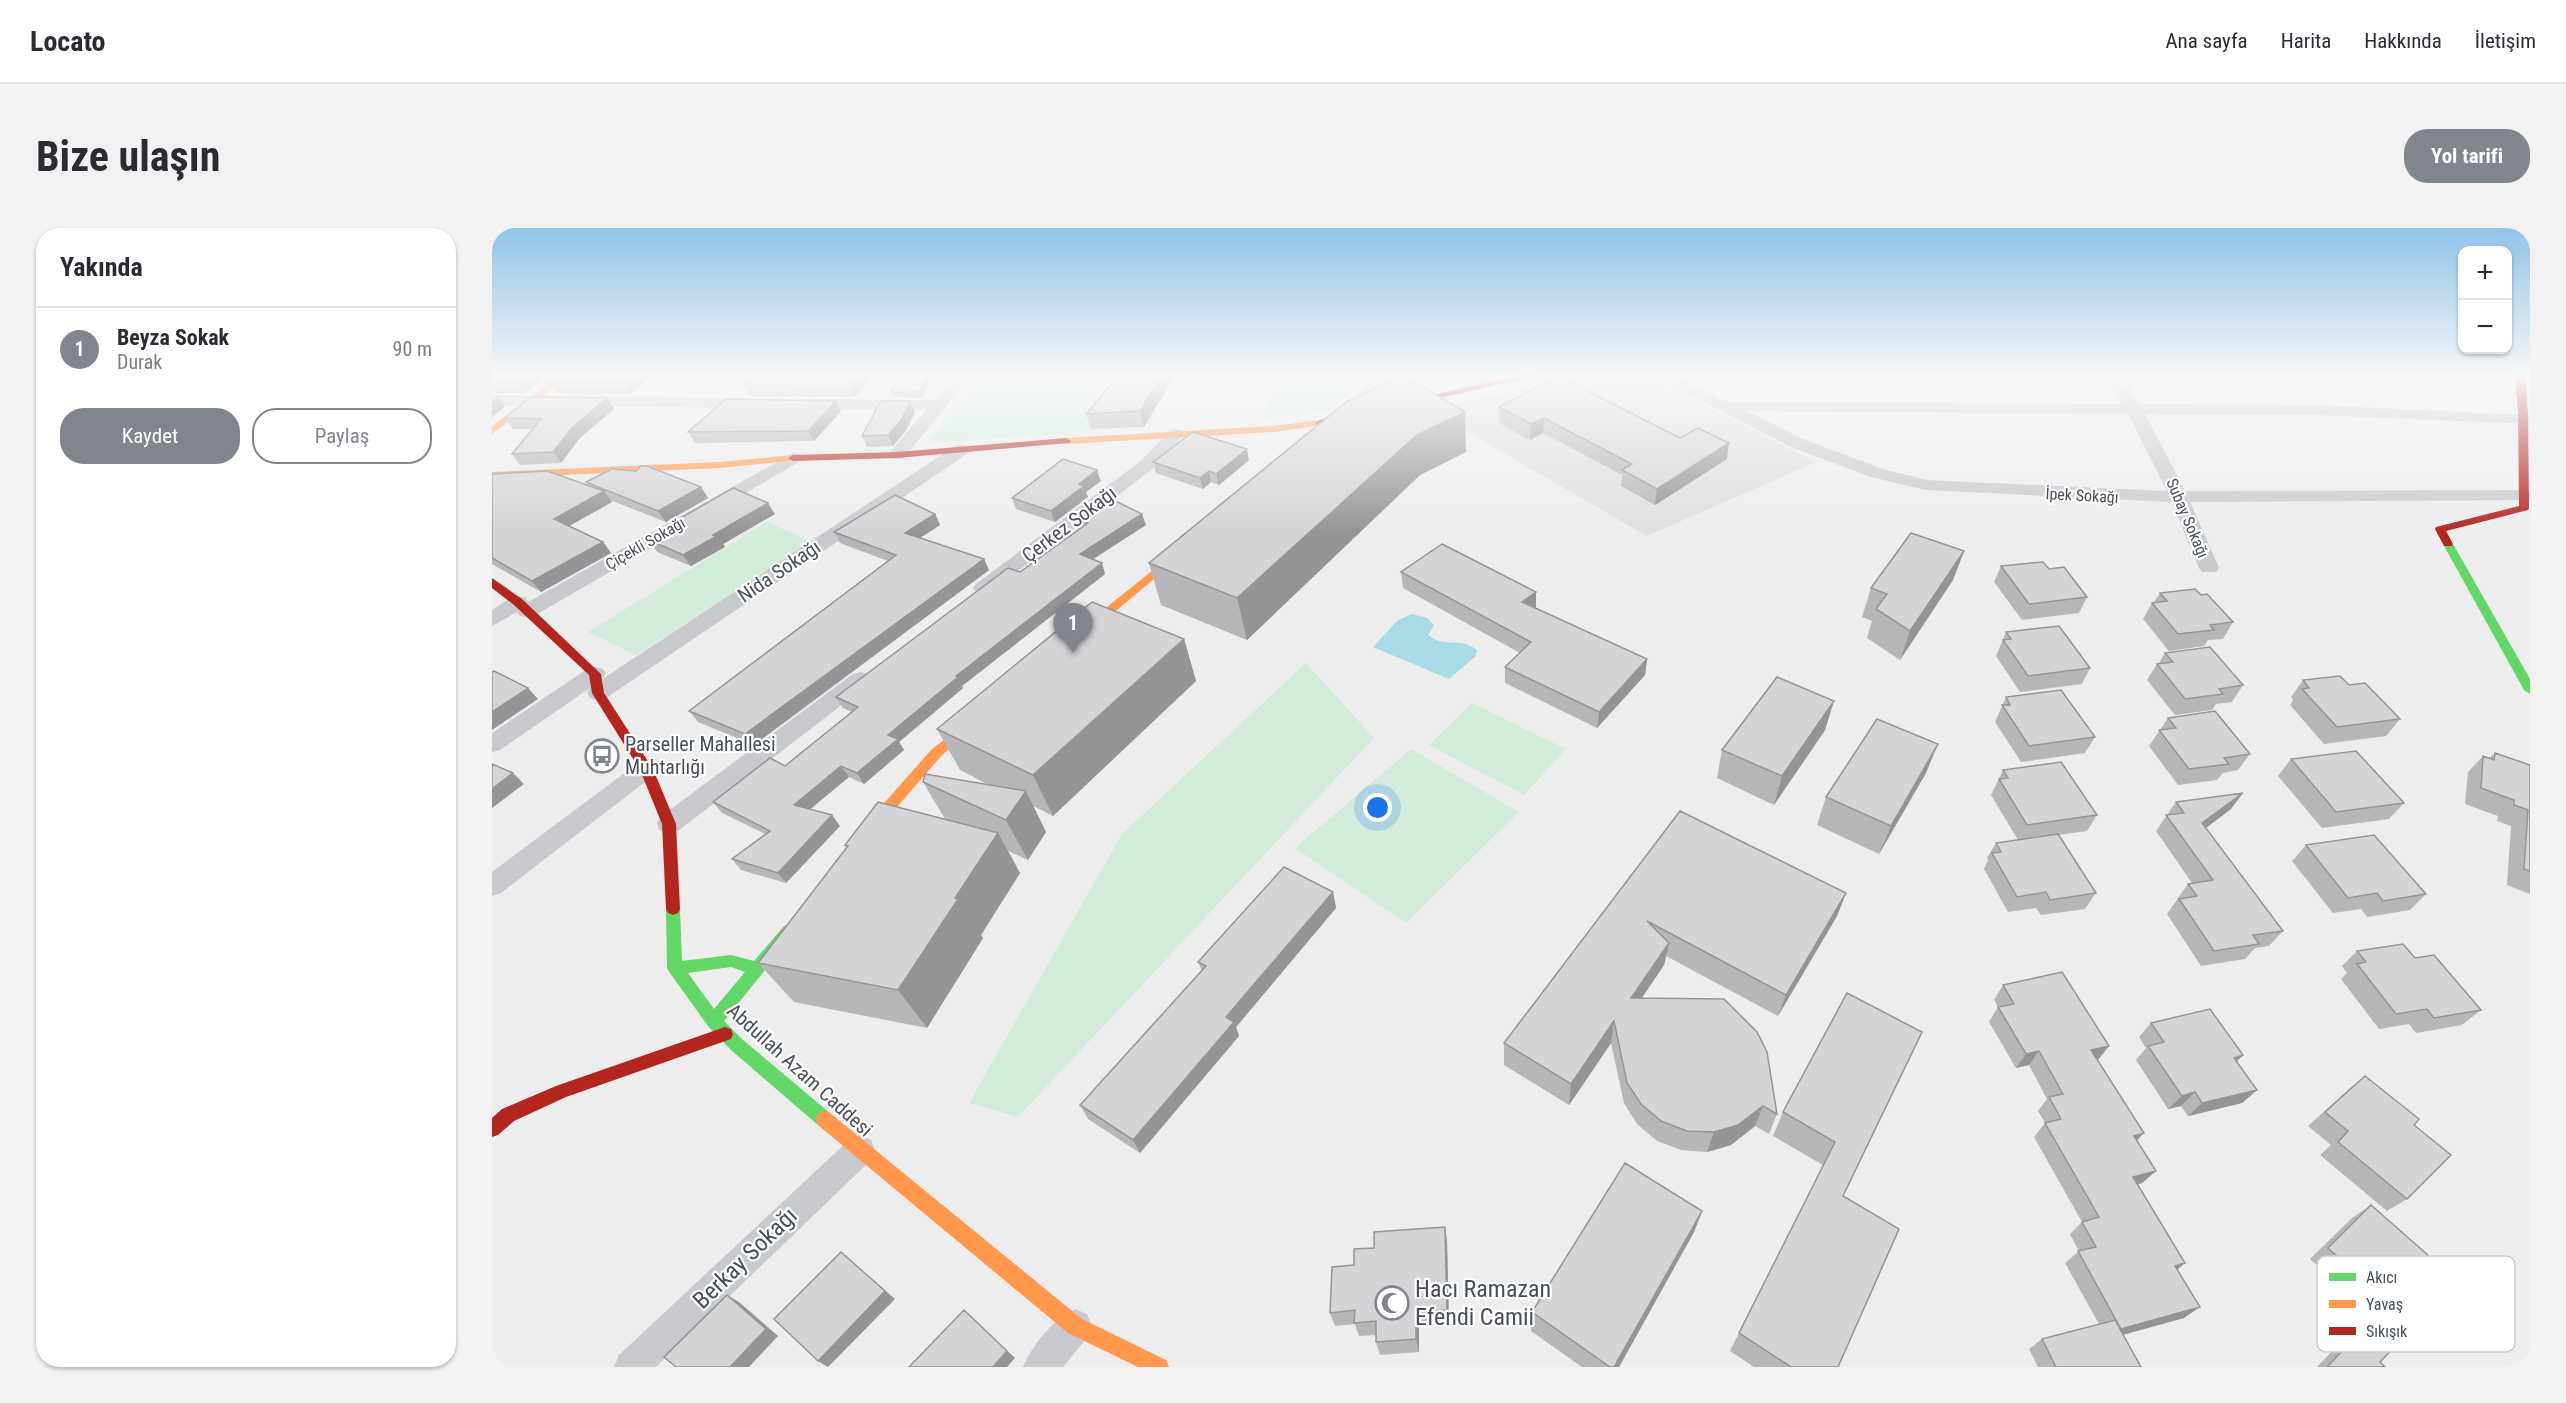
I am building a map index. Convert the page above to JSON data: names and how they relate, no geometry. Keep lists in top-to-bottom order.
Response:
{
  "streets": {
    "street": [
      "İpek Sokağı",
      "Subay Sokağı",
      "Çerkez Sokağı",
      "Çiçekli Sokağı",
      "Nida Sokağı",
      "Abdullah Azam Caddesi",
      "Berkay Sokağı"
    ]
  },
  "crossings": [
    ["İpek Sokağı", "Subay Sokağı"],
    ["Abdullah Azam Caddesi", "Berkay Sokağı"]
  ],
  "places": {
    "bus stop": ["Parseller Mahallesi Muhtarlığı"],
    "mosque": ["Hacı Ramazan Efendi Camii"]
  },
  "legend": ["Akıcı", "Yavaş", "Sıkışık"],
  "page": {
    "header": "Locato",
    "nav": [
      "Ana sayfa",
      "Harita",
      "Hakkında",
      "İletişim"
    ],
    "buttons": [
      "Yol tarifi",
      ["Kaydet", "Paylaş"]
    ],
    "title": "Bize ulaşın",
    "heading": "Yakında",
    "map_buttons": ["+", "−"],
    "list": [
      {
        "mark": "1",
        "name": "Beyza Sokak",
        "note": "Durak",
        "value": "90 m"
      }
    ],
    "pins": "1"
  }
}
